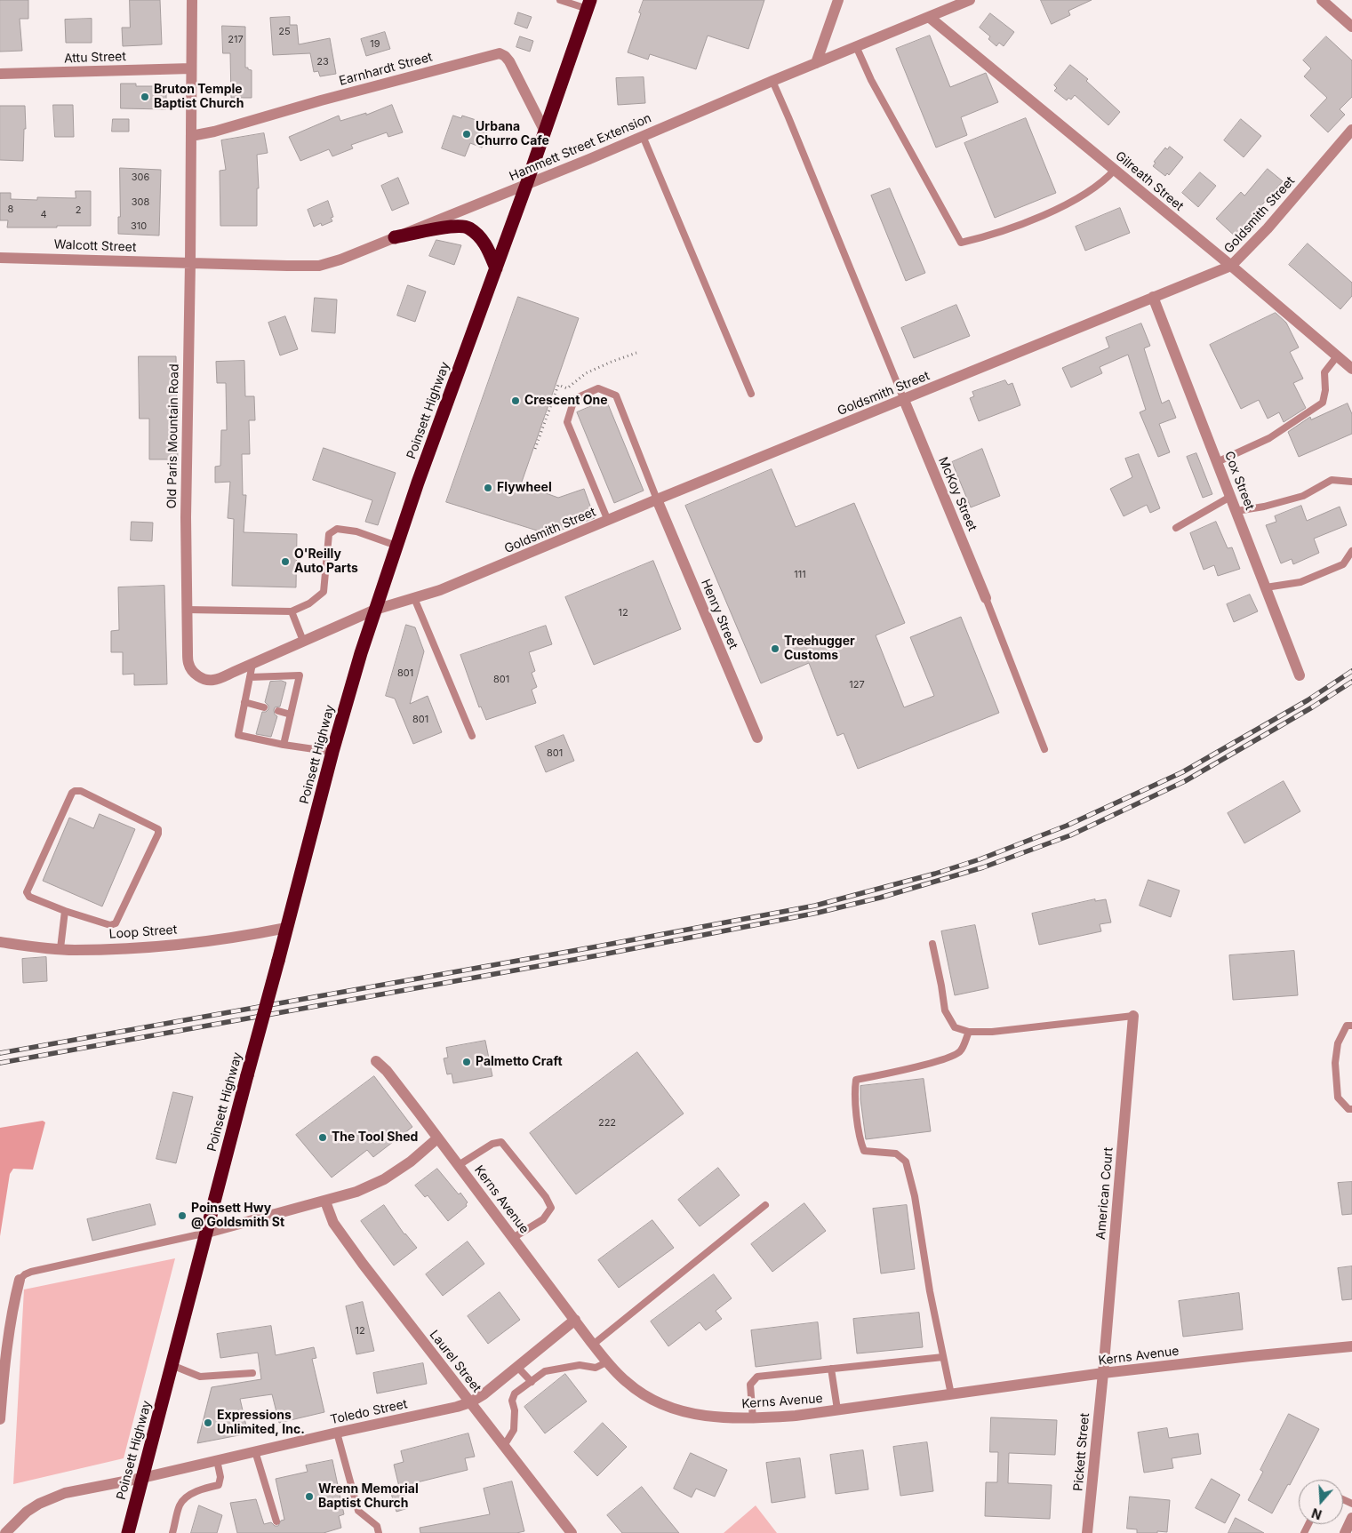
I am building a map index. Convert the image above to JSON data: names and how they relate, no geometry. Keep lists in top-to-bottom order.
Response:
{
  "streets": {
    "highway": ["Poinsett Highway"],
    "street": [
      "Attu Street",
      "Earnhardt Street",
      "Hammett Street Extension",
      "Gilreath Street",
      "Goldsmith Street",
      "Walcott Street",
      "Old Paris Mountain Road",
      "Cox Street",
      "McKoy Street",
      "Henry Street",
      "Loop Street",
      "American Court",
      "Kerns Avenue",
      "Laurel Street",
      "Toledo Street",
      "Pickett Street"
    ]
  },
  "crossings": [
    ["Attu Street", "Old Paris Mountain Road"],
    ["Earnhardt Street", "Poinsett Highway"],
    ["Earnhardt Street", "Old Paris Mountain Road"],
    ["Hammett Street Extension", "Gilreath Street"],
    ["Hammett Street Extension", "Walcott Street"],
    ["Hammett Street Extension", "Poinsett Highway"],
    ["Hammett Street Extension", "Old Paris Mountain Road"],
    ["Gilreath Street", "Goldsmith Street"],
    ["Goldsmith Street", "Poinsett Highway"],
    ["Goldsmith Street", "Old Paris Mountain Road"],
    ["Goldsmith Street", "Cox Street"],
    ["Goldsmith Street", "McKoy Street"],
    ["Goldsmith Street", "Henry Street"],
    ["Walcott Street", "Old Paris Mountain Road"],
    ["Poinsett Highway", "Old Paris Mountain Road"],
    ["Poinsett Highway", "Loop Street"],
    ["Poinsett Highway", "Toledo Street"],
    ["American Court", "Kerns Avenue"],
    ["American Court", "Pickett Street"],
    ["Kerns Avenue", "Toledo Street"],
    ["Kerns Avenue", "Pickett Street"],
    ["Laurel Street", "Toledo Street"]
  ],
  "places": [
    "Bruton Temple Baptist Church",
    "Urbana Churro Cafe",
    "Crescent One",
    "Flywheel",
    "O'Reilly Auto Parts",
    "Treehugger Customs",
    "Palmetto Craft",
    "The Tool Shed",
    "Poinsett Hwy @ Goldsmith St",
    "Expressions Unlimited, Inc.",
    "Wrenn Memorial Baptist Church"
  ],
  "house_numbers": [
    "25",
    "217",
    "19",
    "23",
    "306",
    "308",
    "8",
    "2",
    "4",
    "310",
    "111",
    "12",
    "801",
    "801",
    "127",
    "801",
    "801",
    "222",
    "12"
  ],
  "north": "bottom"
}
